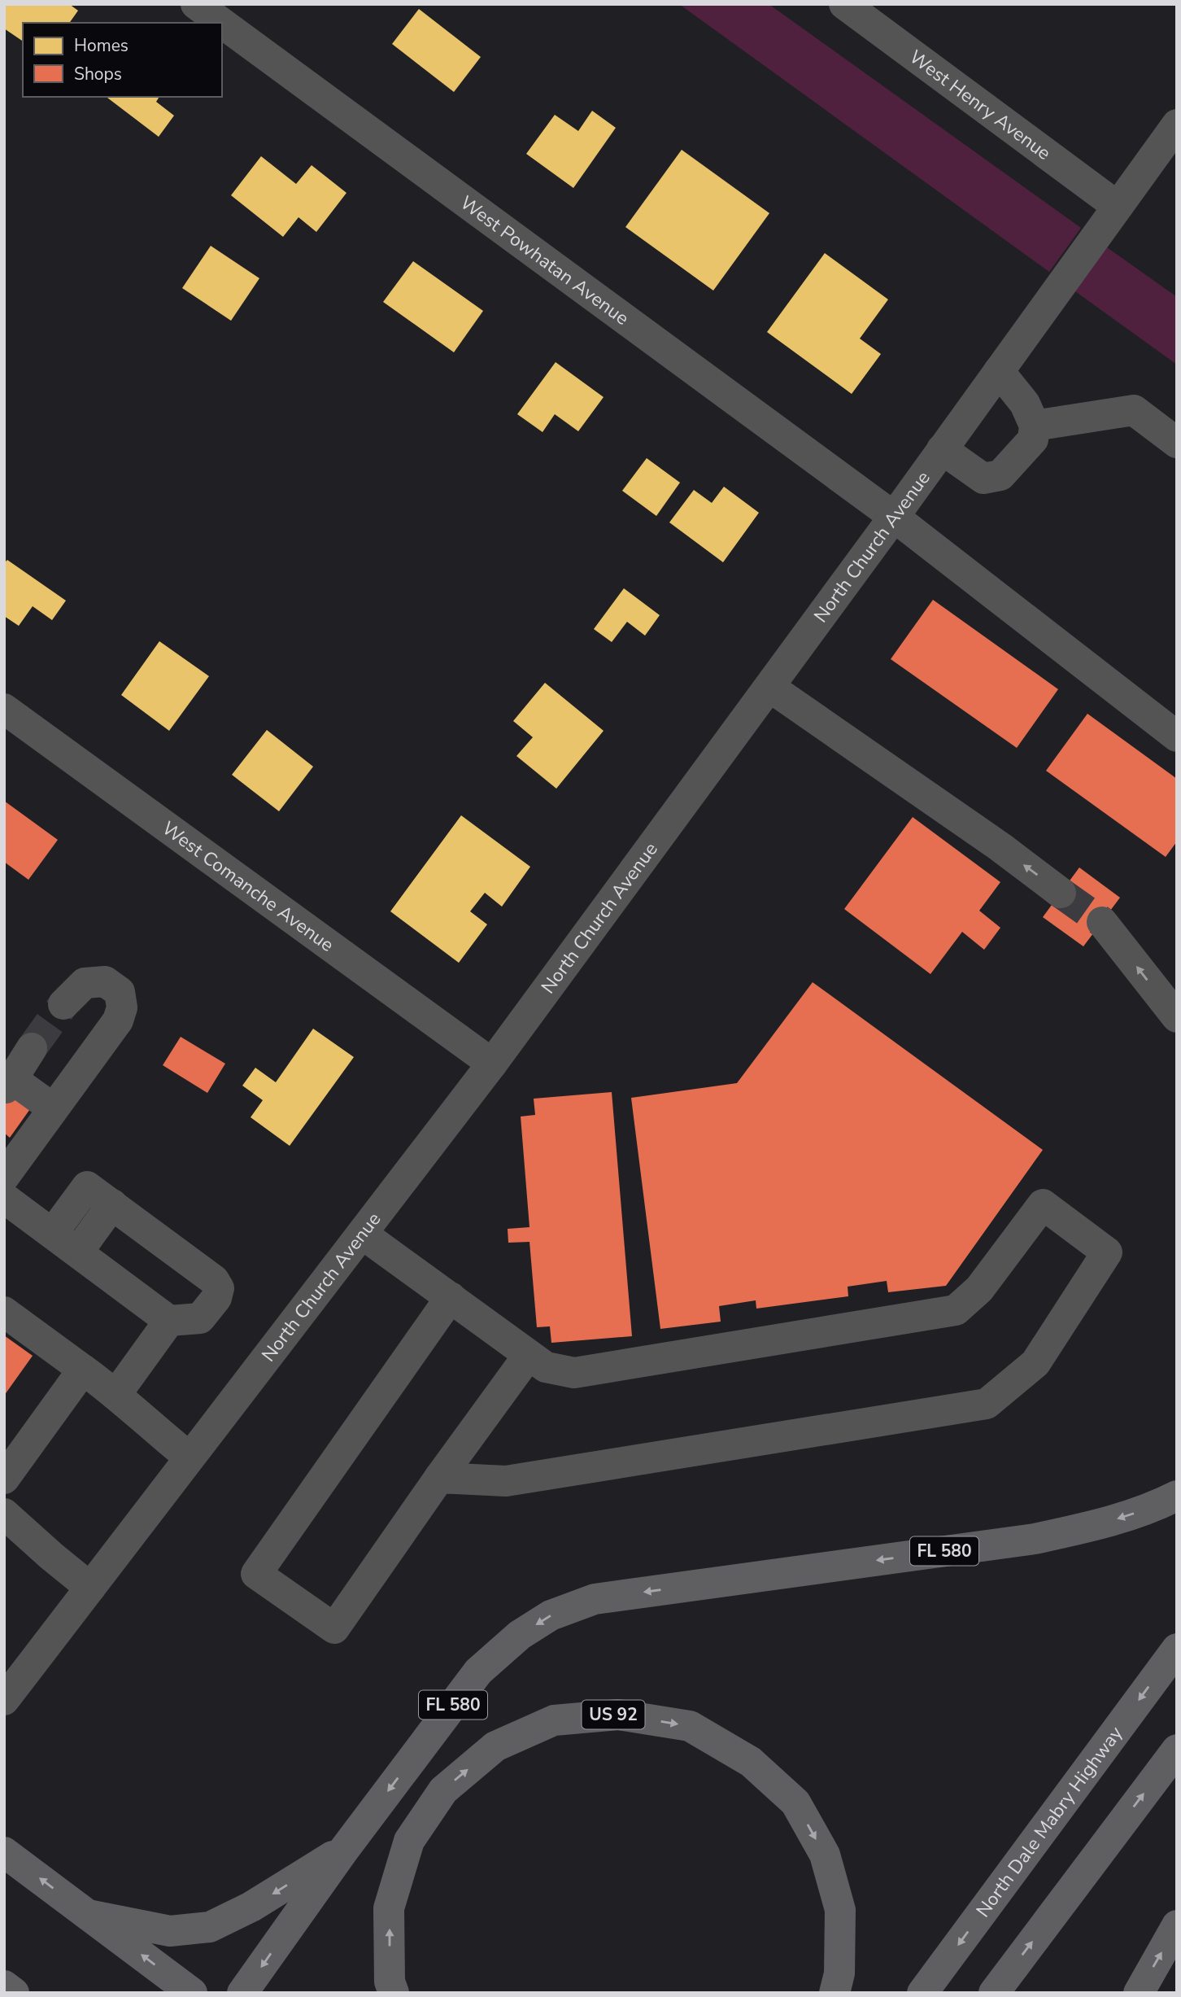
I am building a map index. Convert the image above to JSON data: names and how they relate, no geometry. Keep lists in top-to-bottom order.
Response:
{
  "streets": {
    "main road": ["FL 580", "US 92", "North Dale Mabry Highway"],
    "street": [
      "West Henry Avenue",
      "West Powhatan Avenue",
      "North Church Avenue",
      "West Comanche Avenue"
    ]
  },
  "crossings": [
    ["West Henry Avenue", "North Church Avenue"],
    ["West Powhatan Avenue", "North Church Avenue"],
    ["North Church Avenue", "West Comanche Avenue"]
  ],
  "legend": ["Homes", "Shops"]
}
